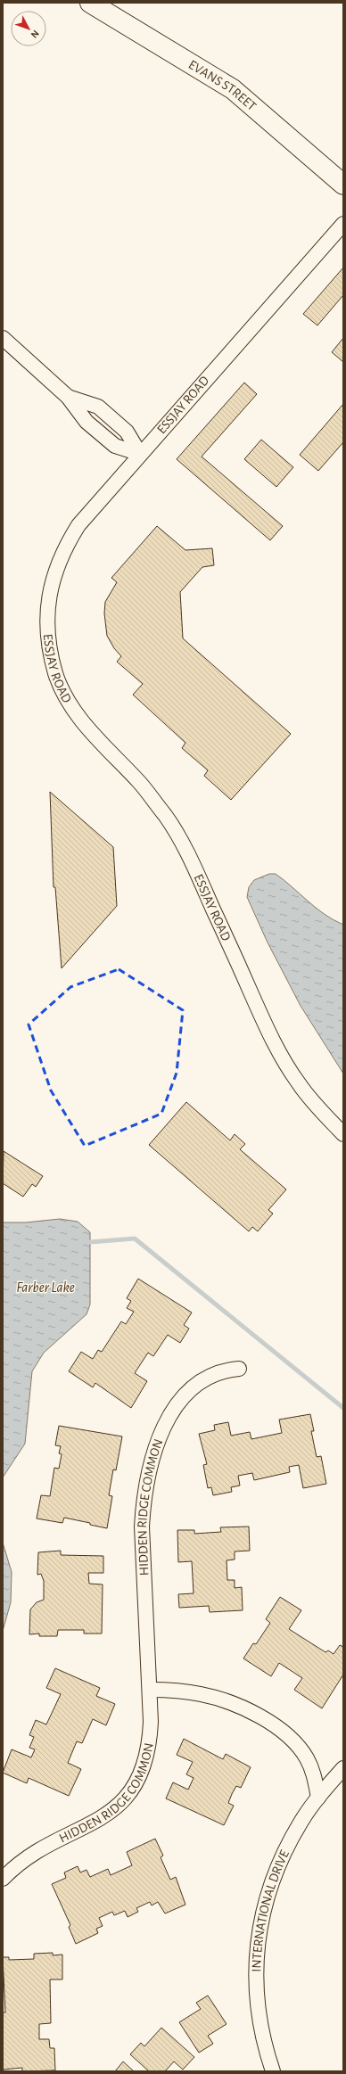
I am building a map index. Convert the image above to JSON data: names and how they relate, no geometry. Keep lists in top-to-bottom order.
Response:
{
  "streets": {
    "street": [
      "EVANS STREET",
      "ESSJAY ROAD",
      "HIDDEN RIDGE COMMON",
      "INTERNATIONAL DRIVE"
    ]
  },
  "water": ["Farber Lake"],
  "north": "bottom right"
}
